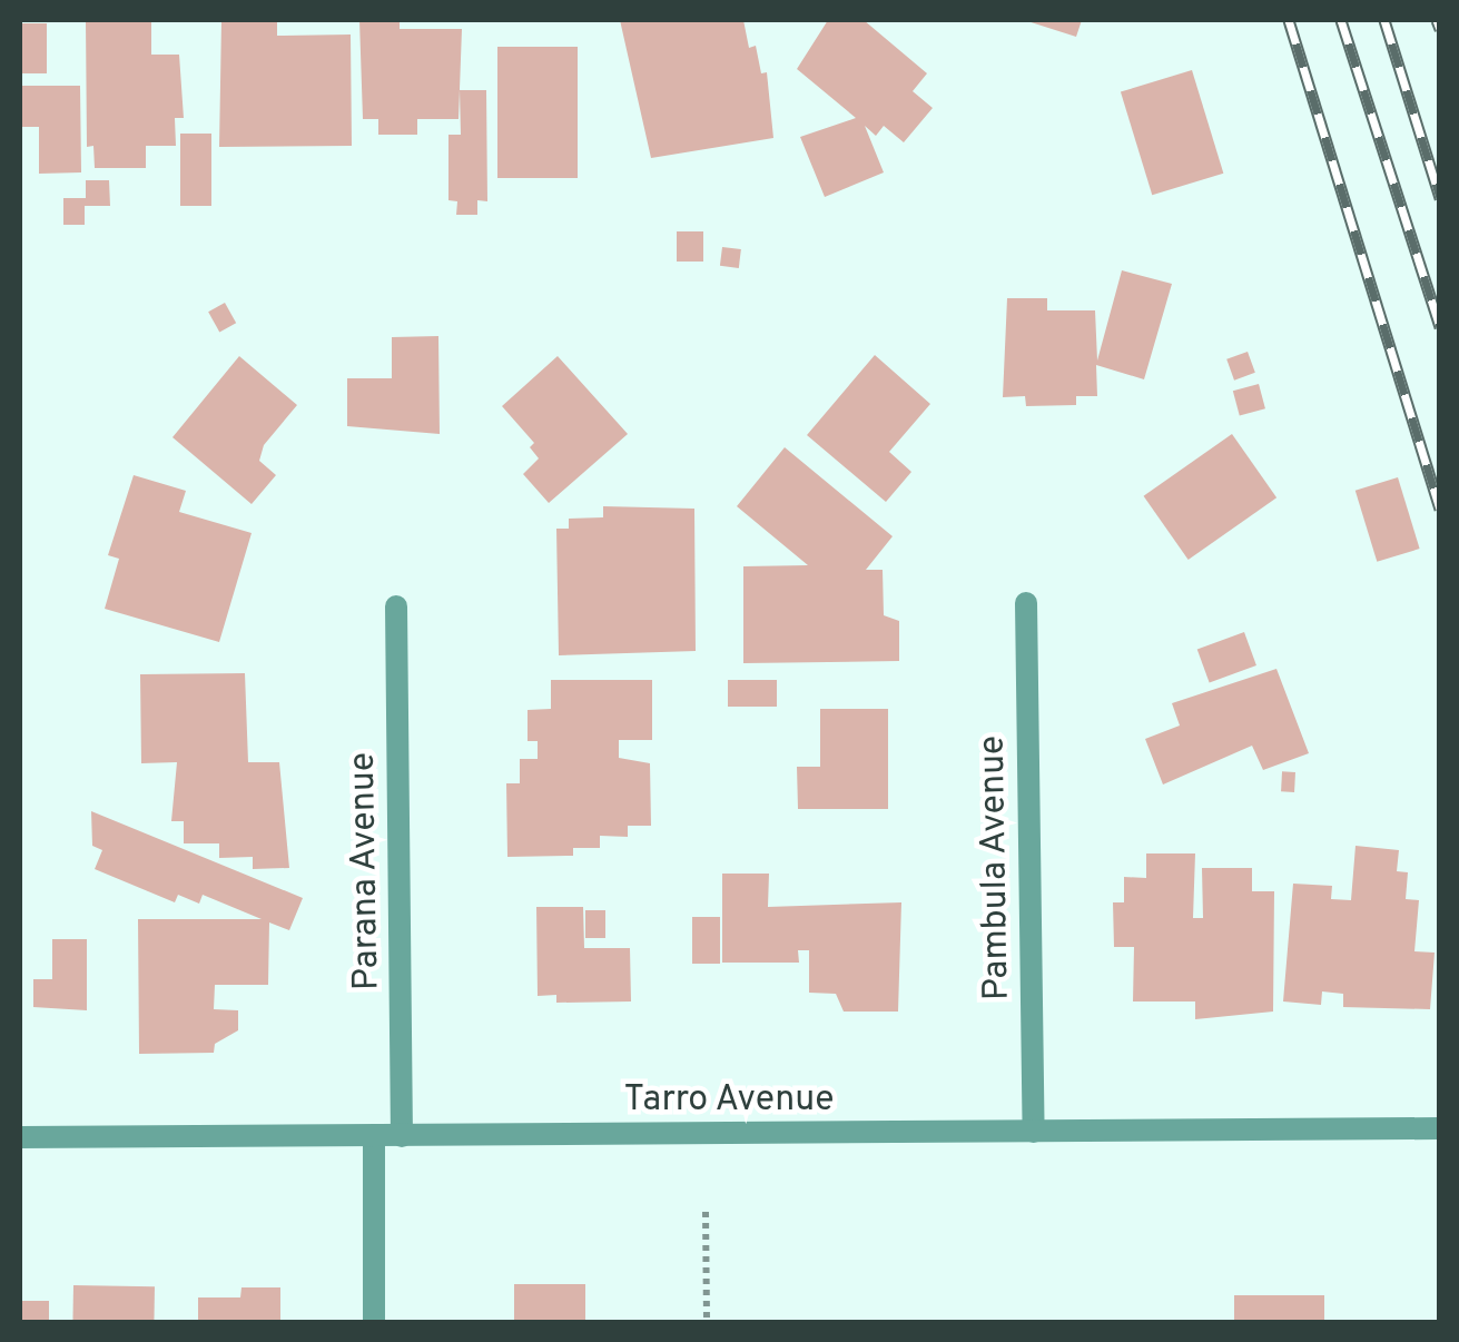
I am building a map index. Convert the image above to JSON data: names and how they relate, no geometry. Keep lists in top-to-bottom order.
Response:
{
  "streets": {
    "street": ["Pambula Avenue", "Parana Avenue", "Tarro Avenue"]
  },
  "crossings": [
    ["Pambula Avenue", "Tarro Avenue"],
    ["Parana Avenue", "Tarro Avenue"]
  ]
}
